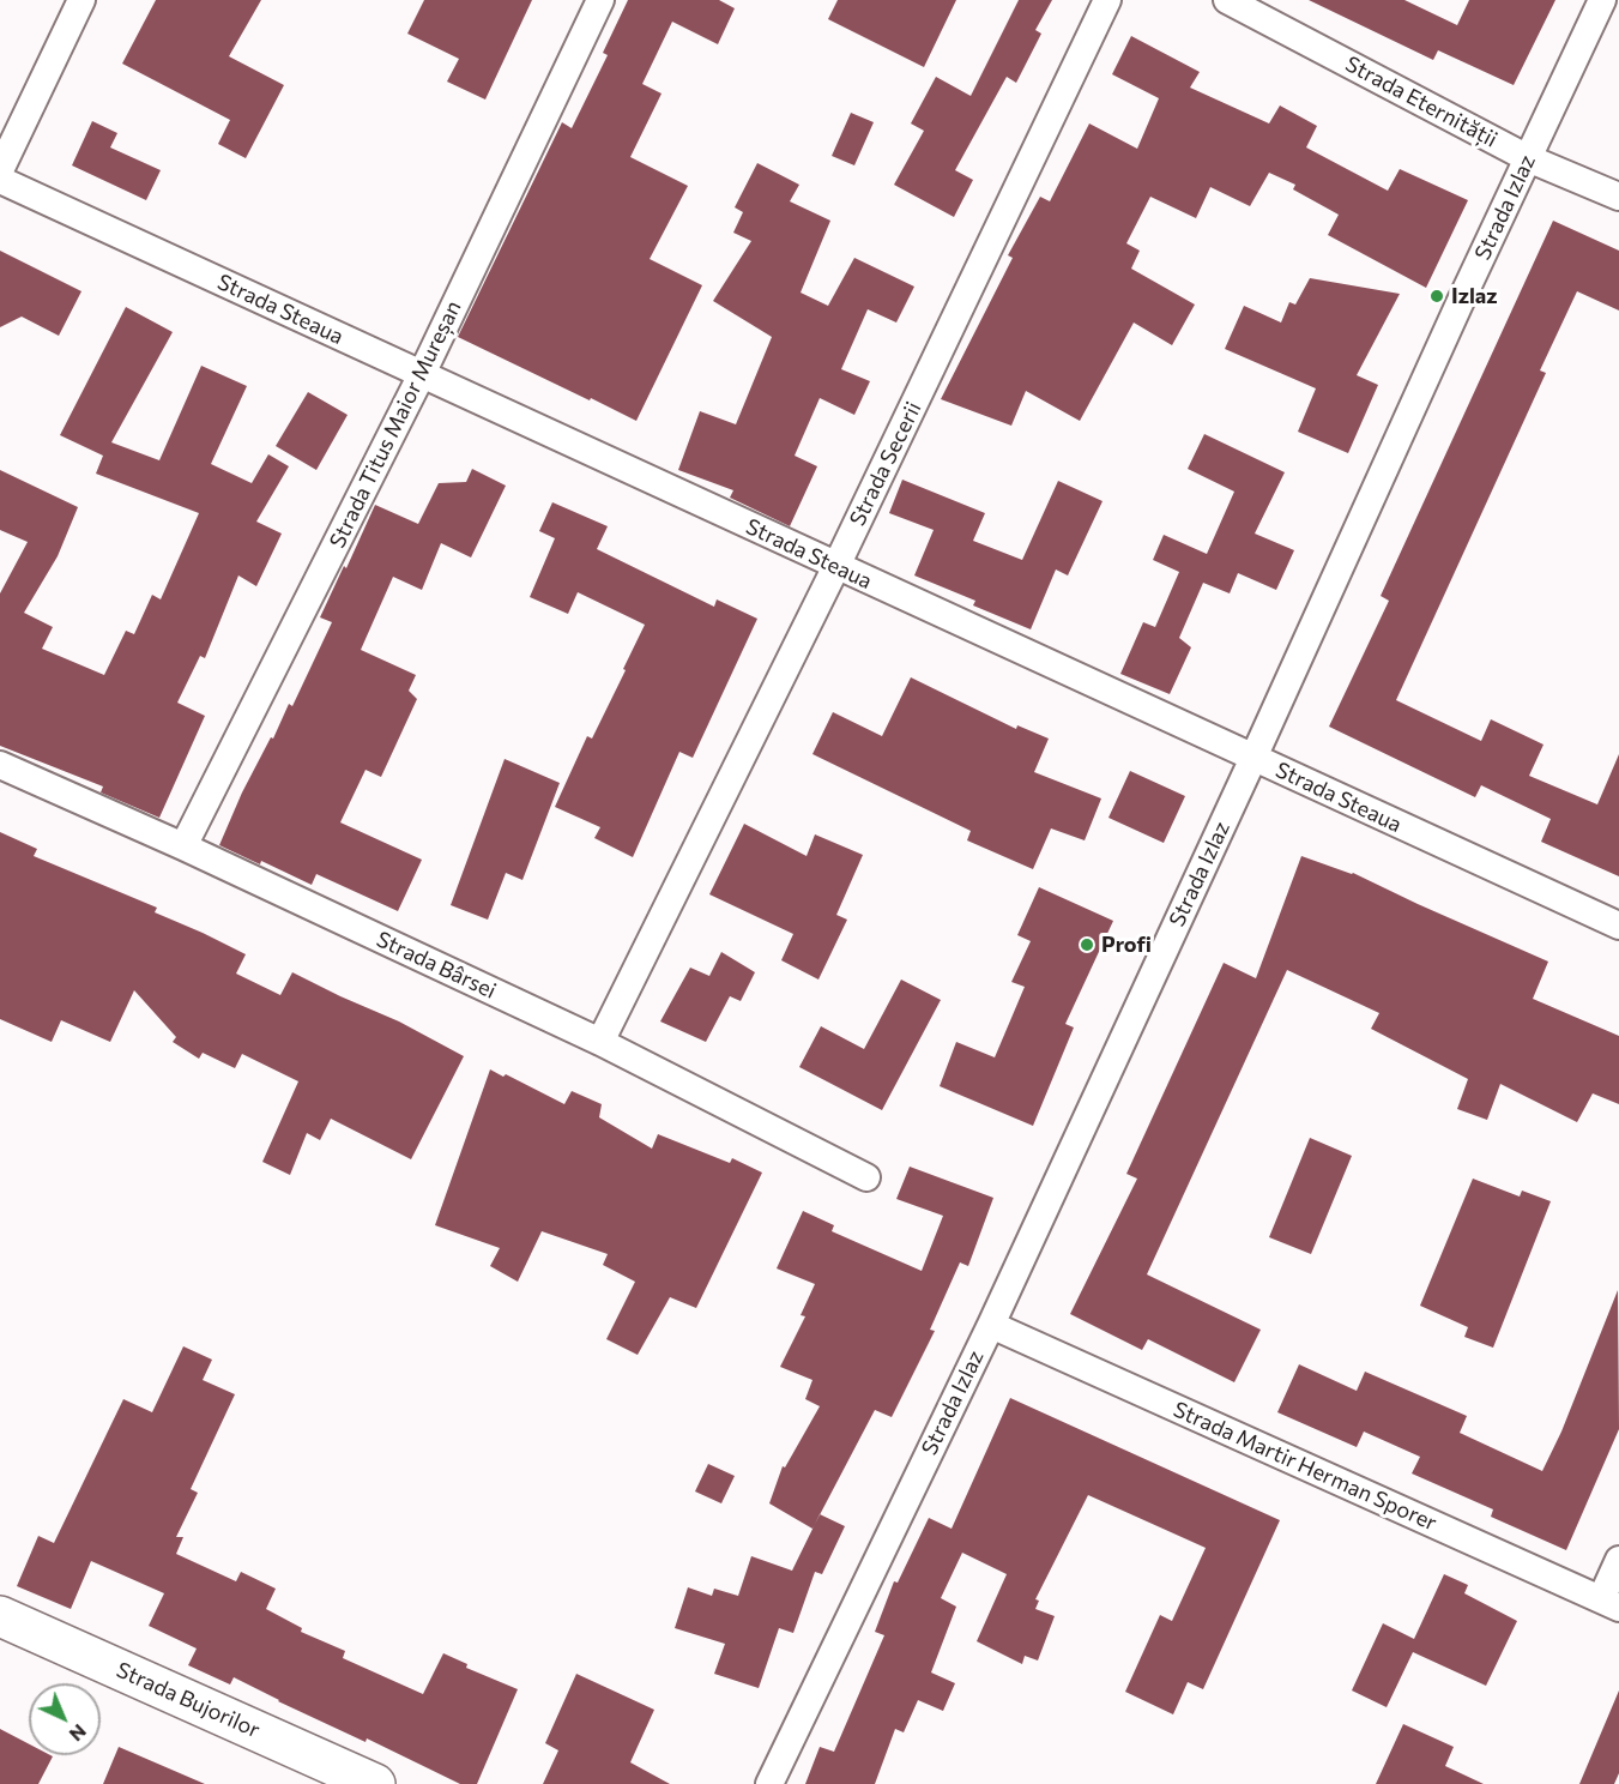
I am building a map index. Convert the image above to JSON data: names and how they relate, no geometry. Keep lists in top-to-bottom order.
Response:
{
  "streets": {
    "main road": ["Strada Bujorilor"],
    "street": [
      "Strada Eternității",
      "Strada Izlaz",
      "Strada Steaua",
      "Strada Titus Maior Mureșan",
      "Strada Secerii",
      "Strada Bârsei",
      "Strada Martir Herman Sporer"
    ]
  },
  "crossings": [
    ["Strada Eternității", "Strada Izlaz"],
    ["Strada Izlaz", "Strada Steaua"],
    ["Strada Izlaz", "Strada Martir Herman Sporer"],
    ["Strada Steaua", "Strada Titus Maior Mureșan"],
    ["Strada Steaua", "Strada Secerii"],
    ["Strada Titus Maior Mureșan", "Strada Bârsei"],
    ["Strada Secerii", "Strada Bârsei"]
  ],
  "places": ["Izlaz", "Profi"],
  "north": "bottom right"
}
